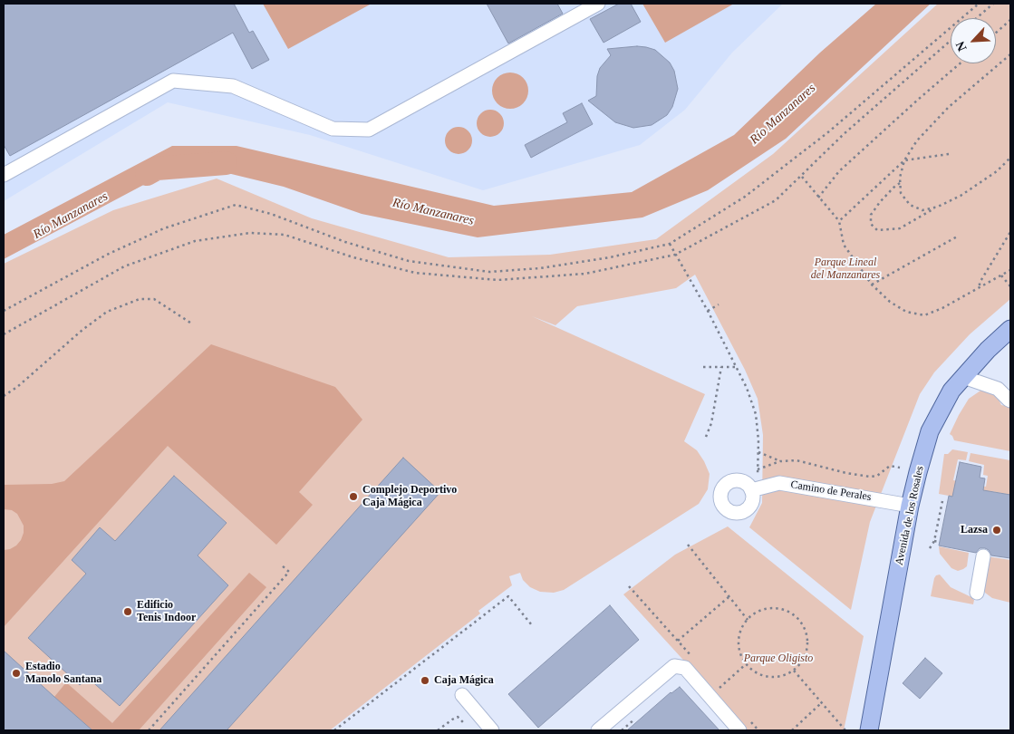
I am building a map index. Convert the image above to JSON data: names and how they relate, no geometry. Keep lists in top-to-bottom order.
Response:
{
  "streets": {
    "main road": ["Avenida de los Rosales"],
    "street": ["Camino de Perales"]
  },
  "crossings": [
    ["Camino de Perales", "Avenida de los Rosales"]
  ],
  "water": ["Río Manzanares"],
  "parks": ["Parque Lineal del Manzanares", "Parque Oligisto"],
  "places": [
    "Complejo Deportivo Caja Mágica",
    "Lazsa",
    "Edificio Tenis Indoor",
    "Estadio Manolo Santana",
    "Caja Mágica"
  ],
  "north": "bottom left"
}
